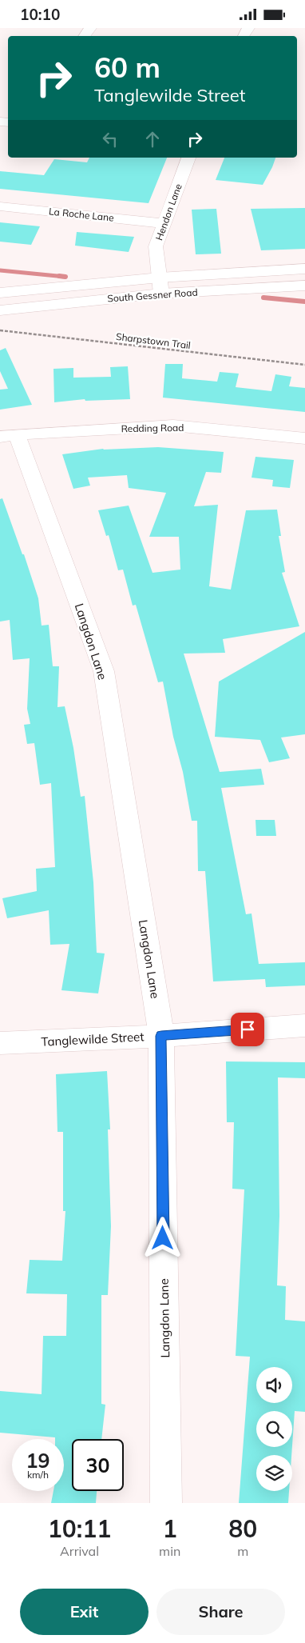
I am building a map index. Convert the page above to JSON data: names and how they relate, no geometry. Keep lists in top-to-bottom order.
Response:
{
  "streets": {
    "street": [
      "Hendon Lane",
      "La Roche Lane",
      "South Gessner Road",
      "Redding Road",
      "Langdon Lane",
      "Tanglewilde Street"
    ],
    "path": ["Sharpstown Trail"]
  },
  "crossings": [
    ["Hendon Lane", "La Roche Lane"],
    ["Hendon Lane", "South Gessner Road"],
    ["Redding Road", "Langdon Lane"],
    ["Langdon Lane", "Tanglewilde Street"]
  ],
  "page": {
    "status": "10:10",
    "turn": ["60 m", "Tanglewilde Street"],
    "speed": "19 km/h",
    "limit": "30",
    "eta": [
      "10:11",
      "Arrival",
      "1",
      "min",
      "80",
      "m"
    ],
    "buttons": ["Exit", "Share"]
  }
}
